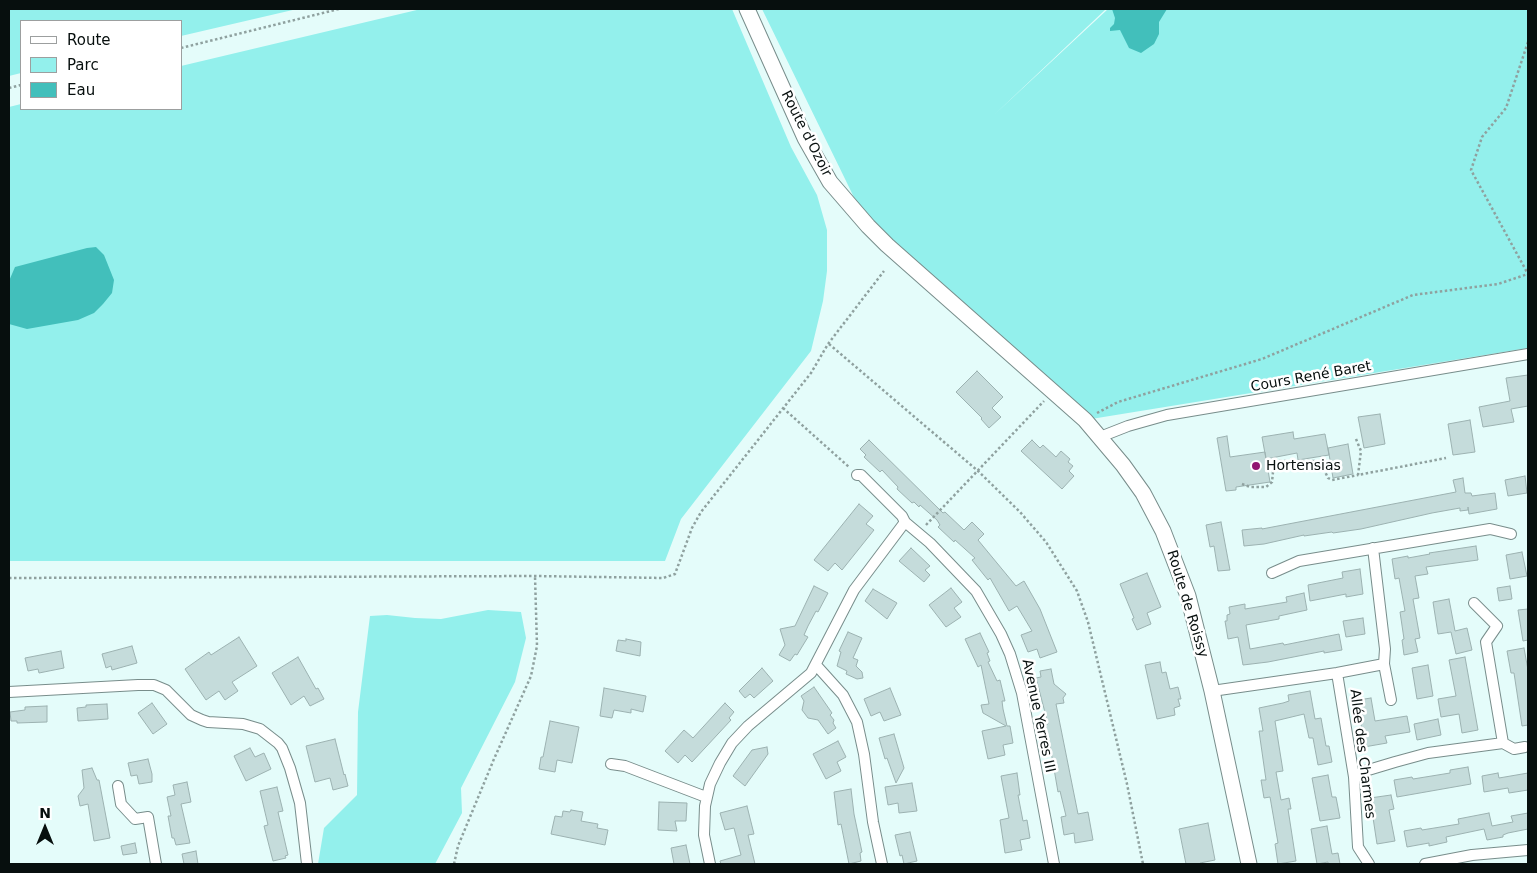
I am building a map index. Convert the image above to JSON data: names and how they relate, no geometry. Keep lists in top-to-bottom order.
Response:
{
  "streets": {
    "main road": ["Route d'Ozoir", "Route de Roissy"],
    "street": ["Cours René Baret", "Avenue Yerres III", "Allée des Charmes"]
  },
  "crossings": [
    ["Route d'Ozoir", "Route de Roissy"],
    ["Cours René Baret", "Route de Roissy"]
  ],
  "places": ["Hortensias"],
  "legend": ["Route", "Parc", "Eau"],
  "north": "top"
}
